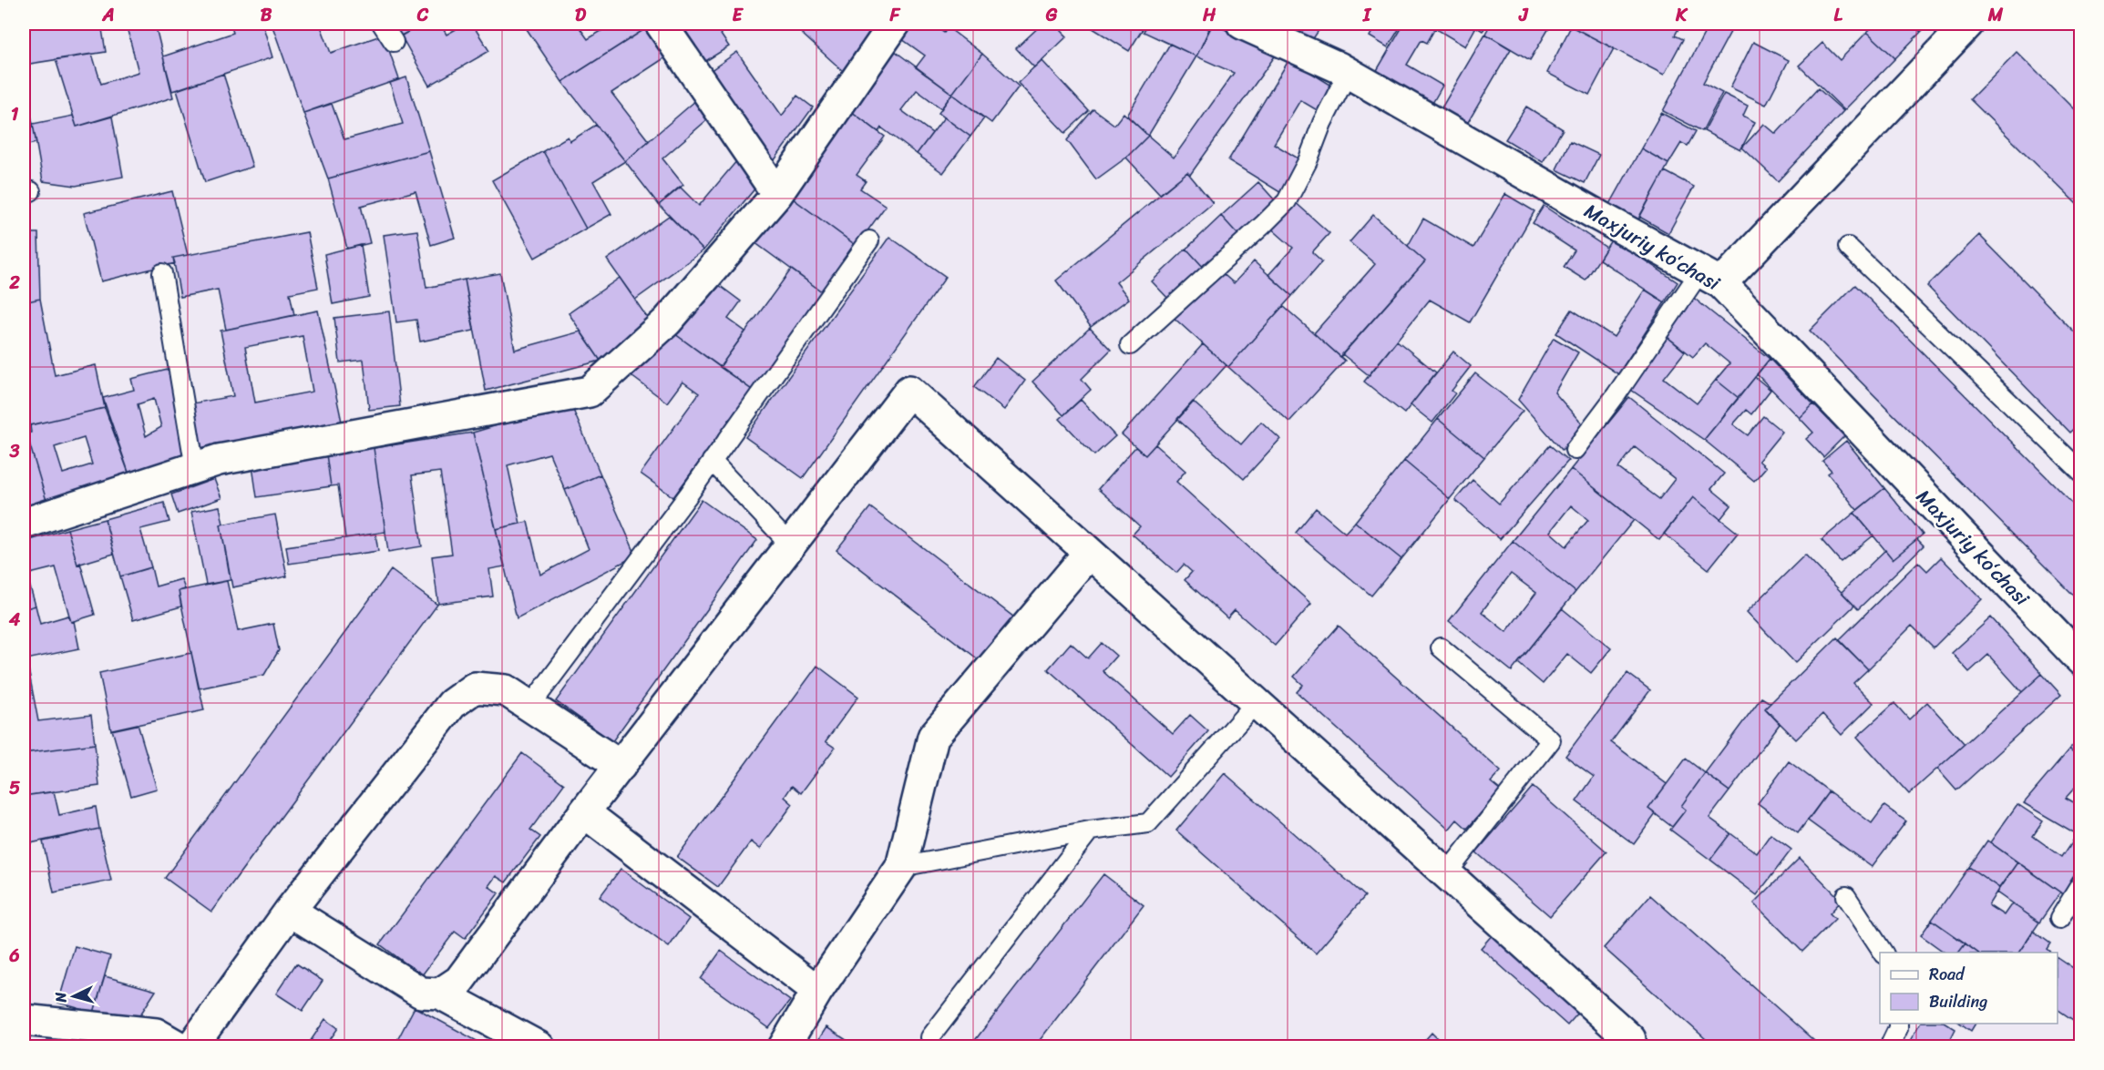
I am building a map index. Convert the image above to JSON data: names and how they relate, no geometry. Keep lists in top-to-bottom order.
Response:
{
  "streets": {
    "street": ["Maxjuriy koʻchasi"]
  },
  "legend": ["Road", "Building"],
  "north": "left",
  "grid": {
    "columns": [
      "A",
      "B",
      "C",
      "D",
      "E",
      "F",
      "G",
      "H",
      "I",
      "J",
      "K",
      "L",
      "M"
    ],
    "rows": [
      "1",
      "2",
      "3",
      "4",
      "5",
      "6"
    ]
  }
}
